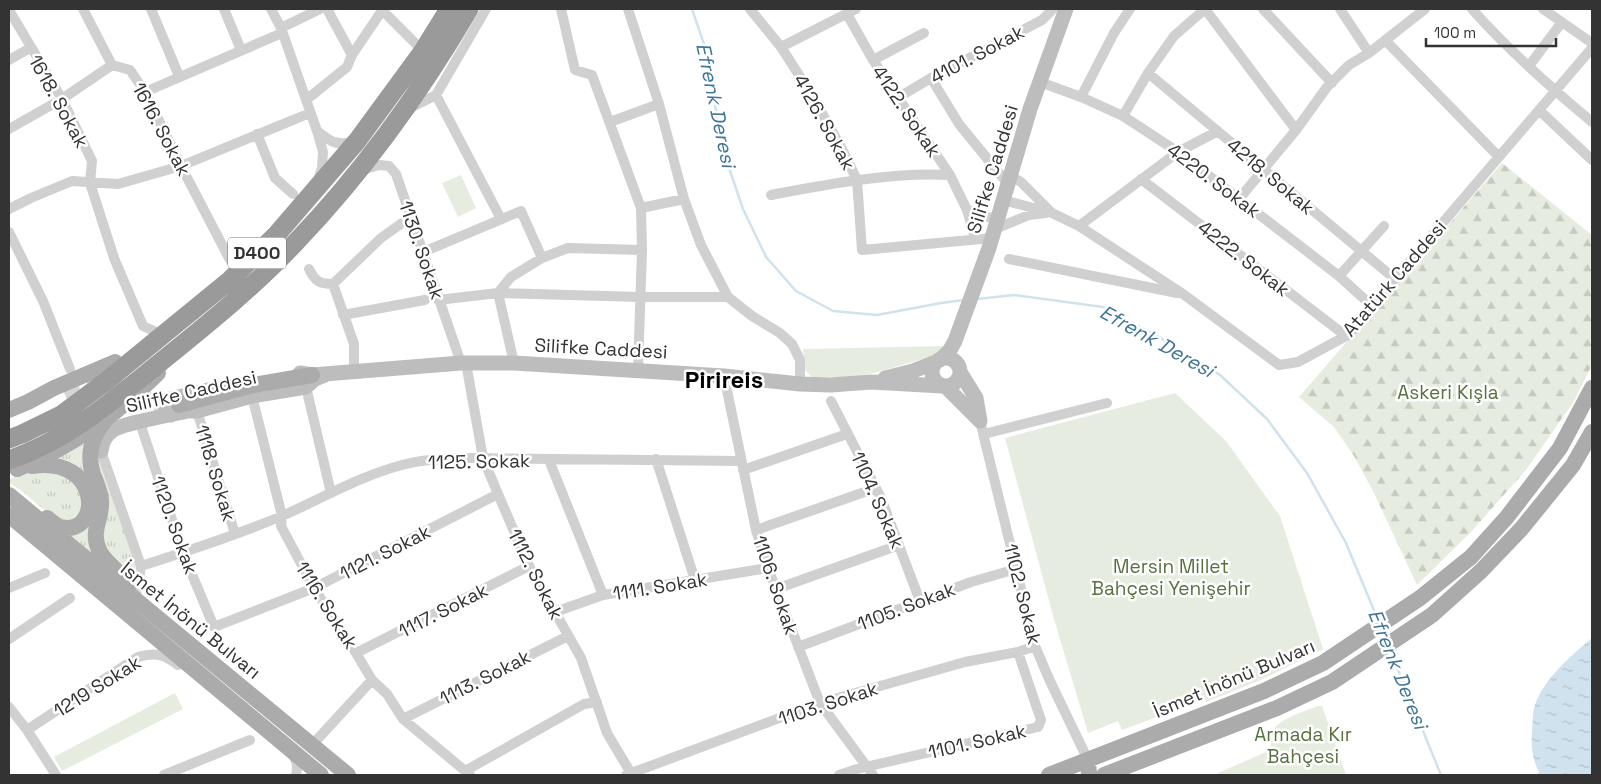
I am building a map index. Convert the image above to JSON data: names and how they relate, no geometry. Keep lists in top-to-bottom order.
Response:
{
  "streets": {
    "highway": ["D400"],
    "main road": ["İsmet İnönü Bulvarı"],
    "street": [
      "4101. Sokak",
      "1618. Sokak",
      "4122. Sokak",
      "4126. Sokak",
      "1616. Sokak",
      "Silifke Caddesi",
      "4218. Sokak",
      "4220. Sokak",
      "1130. Sokak",
      "4222. Sokak",
      "Atatürk Caddesi",
      "1125. Sokak",
      "1118. Sokak",
      "1104. Sokak",
      "1120. Sokak",
      "1121. Sokak",
      "1112. Sokak",
      "1106. Sokak",
      "1111. Sokak",
      "1102. Sokak",
      "1116. Sokak",
      "1105. Sokak",
      "1117. Sokak",
      "1113. Sokak",
      "1219 Sokak",
      "1103. Sokak",
      "1101. Sokak"
    ]
  },
  "crossings": [
    ["4101. Sokak", "4122. Sokak"],
    ["4101. Sokak", "Atatürk Caddesi"],
    ["4122. Sokak", "4126. Sokak"],
    ["Silifke Caddesi", "4220. Sokak"],
    ["Silifke Caddesi", "1130. Sokak"],
    ["Silifke Caddesi", "Atatürk Caddesi"],
    ["Silifke Caddesi", "1118. Sokak"],
    ["Silifke Caddesi", "1120. Sokak"],
    ["Silifke Caddesi", "1112. Sokak"],
    ["Silifke Caddesi", "1106. Sokak"],
    ["Silifke Caddesi", "1116. Sokak"],
    ["4218. Sokak", "Atatürk Caddesi"],
    ["4220. Sokak", "Atatürk Caddesi"],
    ["1130. Sokak", "D400"],
    ["1130. Sokak", "1112. Sokak"],
    ["4222. Sokak", "Atatürk Caddesi"],
    ["1125. Sokak", "1118. Sokak"],
    ["1125. Sokak", "1104. Sokak"],
    ["1125. Sokak", "1120. Sokak"],
    ["1125. Sokak", "1112. Sokak"],
    ["1125. Sokak", "1106. Sokak"],
    ["1125. Sokak", "1116. Sokak"],
    ["1104. Sokak", "1105. Sokak"],
    ["1120. Sokak", "1121. Sokak"],
    ["1121. Sokak", "1112. Sokak"],
    ["1121. Sokak", "1116. Sokak"],
    ["1112. Sokak", "1111. Sokak"],
    ["1112. Sokak", "1117. Sokak"],
    ["1112. Sokak", "1113. Sokak"],
    ["1112. Sokak", "1103. Sokak"],
    ["1106. Sokak", "1111. Sokak"],
    ["1106. Sokak", "1105. Sokak"],
    ["1106. Sokak", "1103. Sokak"],
    ["1106. Sokak", "1101. Sokak"],
    ["1102. Sokak", "1105. Sokak"],
    ["1102. Sokak", "İsmet İnönü Bulvarı"],
    ["1102. Sokak", "1103. Sokak"],
    ["1116. Sokak", "1117. Sokak"],
    ["1116. Sokak", "1113. Sokak"],
    ["İsmet İnönü Bulvarı", "1219 Sokak"],
    ["1103. Sokak", "1101. Sokak"]
  ],
  "districts": ["Pirireis"],
  "water": ["Efrenk Deresi"],
  "parks": ["Askeri Kışla", "Mersin Millet Bahçesi Yenişehir", "Armada Kır Bahçesi"],
  "scale_bar": "100 m"
}
